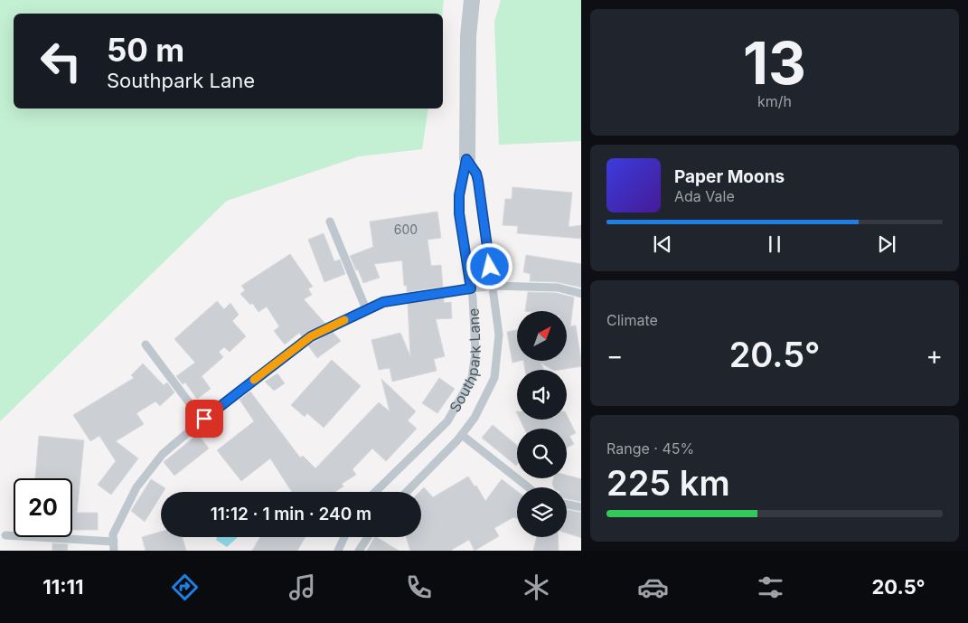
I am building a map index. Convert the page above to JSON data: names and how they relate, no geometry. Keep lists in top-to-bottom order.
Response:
{
  "streets": {
    "street": ["Southpark Lane"]
  },
  "house_numbers": ["600"],
  "north": "top right",
  "page": {
    "tile": [
      ["13", "km/h"],
      "Climate",
      ["Range · 45%", "225 km"]
    ],
    "turn": ["50 m", "Southpark Lane"],
    "song": ["Paper Moons", "Ada Vale"],
    "heat": ["−", "20.5°", "+"],
    "limit": "20",
    "trip": "11:12 · 1 min · 240 m",
    "tabs": ["11:11", "20.5°"]
  }
}
